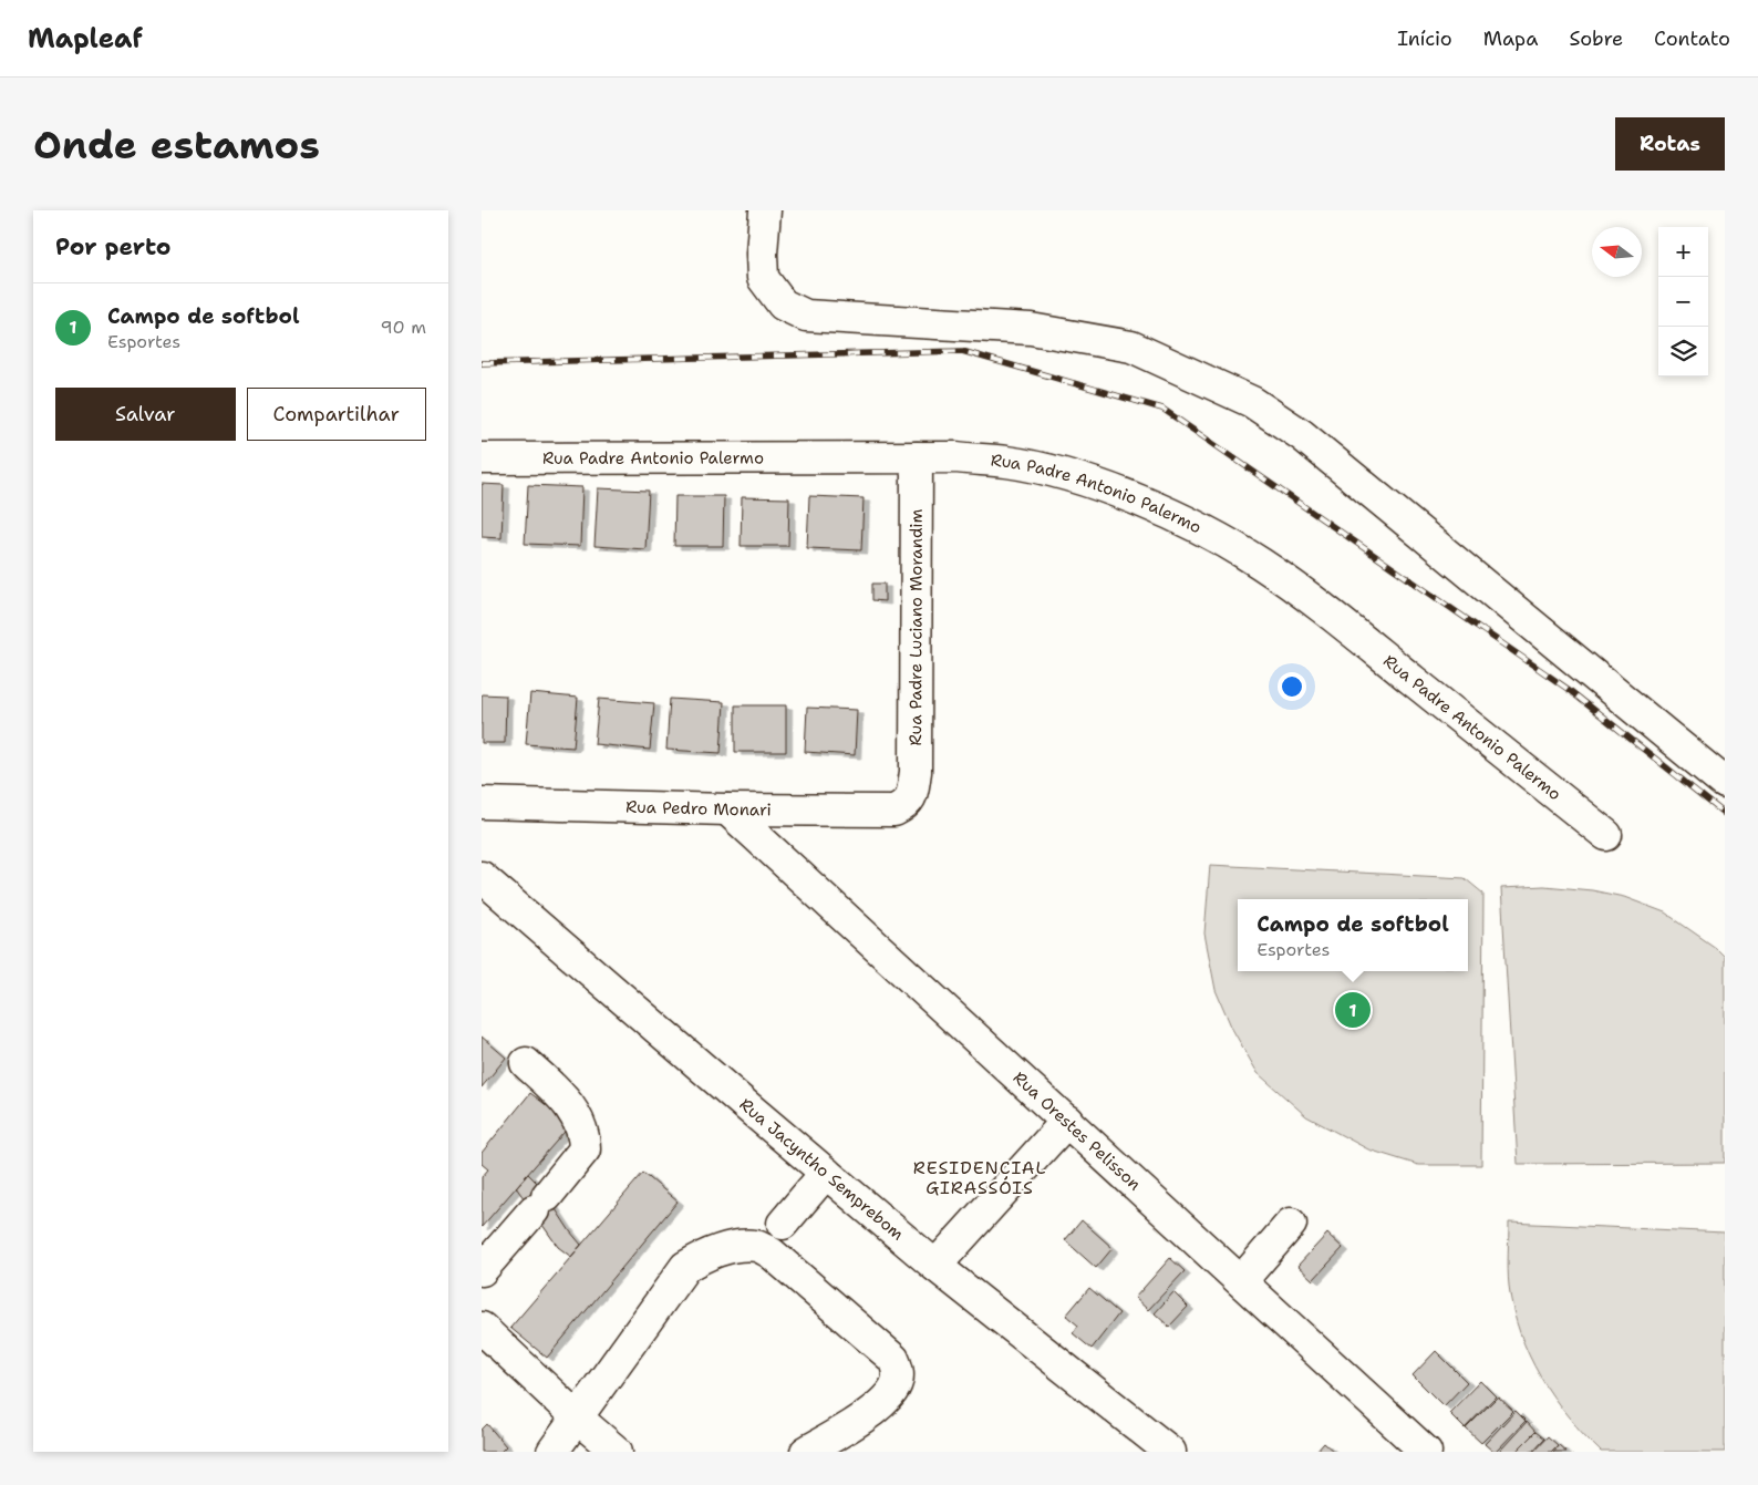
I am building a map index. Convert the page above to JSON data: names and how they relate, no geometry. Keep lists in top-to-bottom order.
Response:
{
  "streets": {
    "street": [
      "Rua Padre Antonio Palermo",
      "Rua Padre Luciano Morandim",
      "Rua Pedro Monari",
      "Rua Orestes Pelisson",
      "Rua Jacyntho Semprebom"
    ]
  },
  "crossings": [
    ["Rua Padre Antonio Palermo", "Rua Padre Luciano Morandim"],
    ["Rua Padre Luciano Morandim", "Rua Pedro Monari"],
    ["Rua Pedro Monari", "Rua Orestes Pelisson"]
  ],
  "districts": ["RESIDENCIAL GIRASSÓIS"],
  "north": "left",
  "page": {
    "header": "Mapleaf",
    "nav": [
      "Início",
      "Mapa",
      "Sobre",
      "Contato"
    ],
    "buttons": [
      "Rotas",
      ["Salvar", "Compartilhar"]
    ],
    "title": "Onde estamos",
    "heading": "Por perto",
    "map_buttons": ["+", "−"],
    "list": [
      {
        "mark": "1",
        "name": "Campo de softbol",
        "note": "Esportes",
        "value": "90 m"
      }
    ],
    "popup": ["Campo de softbol", "Esportes"],
    "pins": "1"
  }
}
